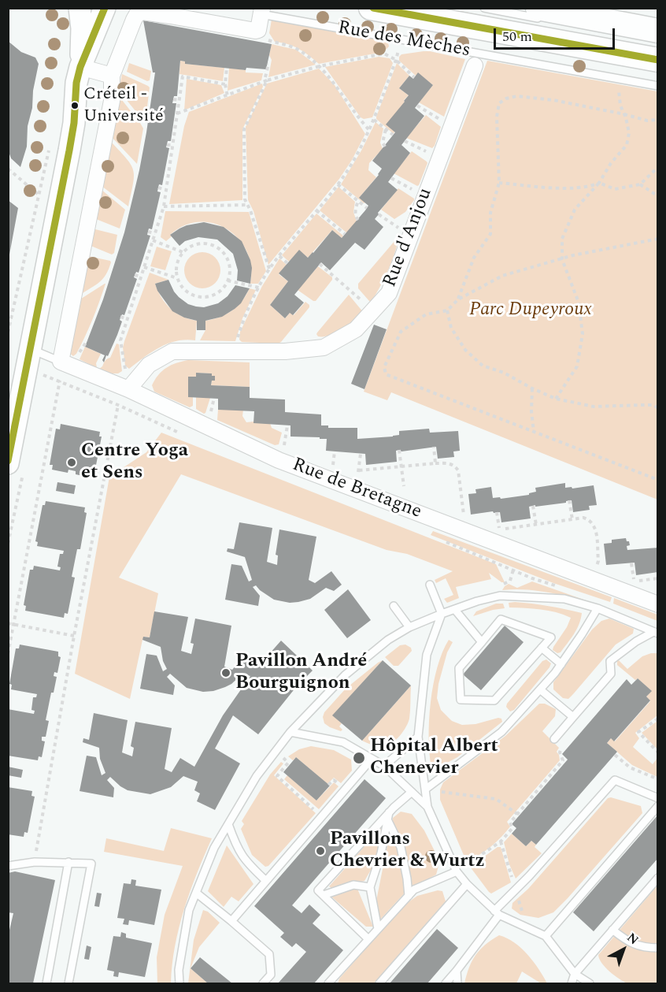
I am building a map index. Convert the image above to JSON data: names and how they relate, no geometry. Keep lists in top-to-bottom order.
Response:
{
  "streets": {
    "main road": ["Rue des Mèches"],
    "street": ["Rue d'Anjou", "Rue de Bretagne"]
  },
  "crossings": [
    ["Rue d'Anjou", "Rue de Bretagne"]
  ],
  "parks": ["Parc Dupeyroux"],
  "places": [
    "Créteil - Université",
    "Centre Yoga et Sens",
    "Pavillon André Bourguignon",
    "Hôpital Albert Chenevier",
    "Pavillons Chevrier & Wurtz"
  ],
  "scale_bar": "50 m",
  "north": "top right"
}
